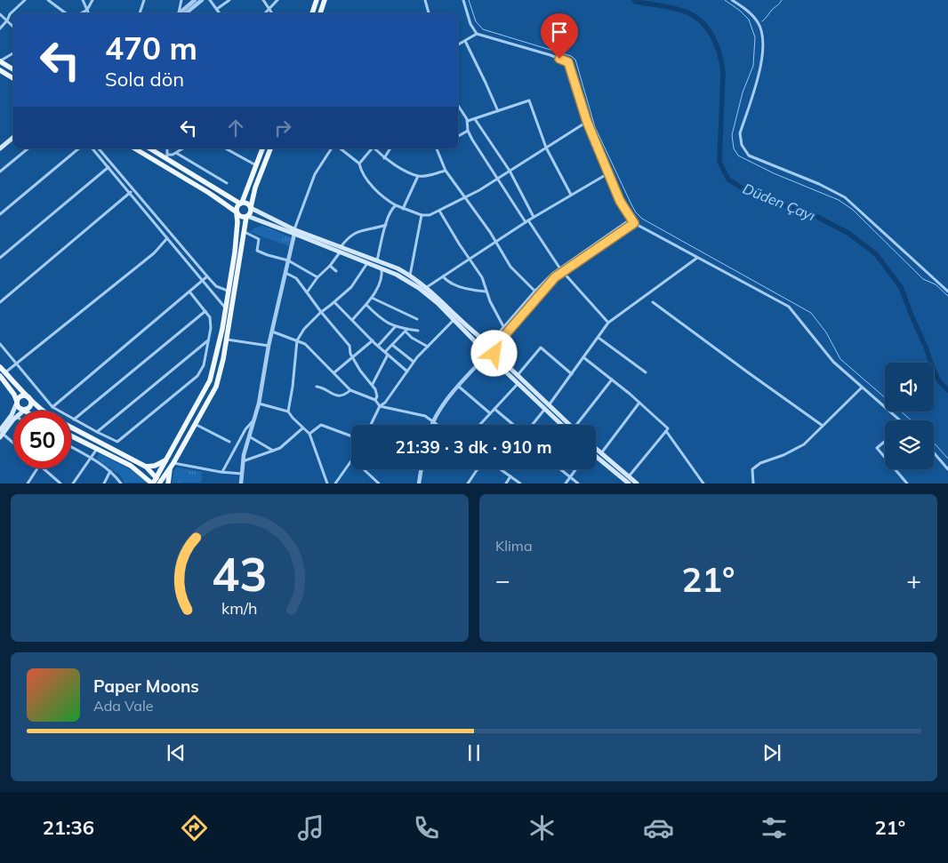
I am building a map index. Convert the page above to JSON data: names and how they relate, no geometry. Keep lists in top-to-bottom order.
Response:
{
  "water": ["Düden Çayı"],
  "page": {
    "turn": ["470 m", "Sola dön"],
    "limit": "50",
    "trip": "21:39 · 3 dk · 910 m",
    "tile": "Klima",
    "heat": ["−", "21°", "+"],
    "song": ["Paper Moons", "Ada Vale"],
    "tabs": ["21:36", "21°"],
    "gauge": ["43", "km/h"]
  }
}
